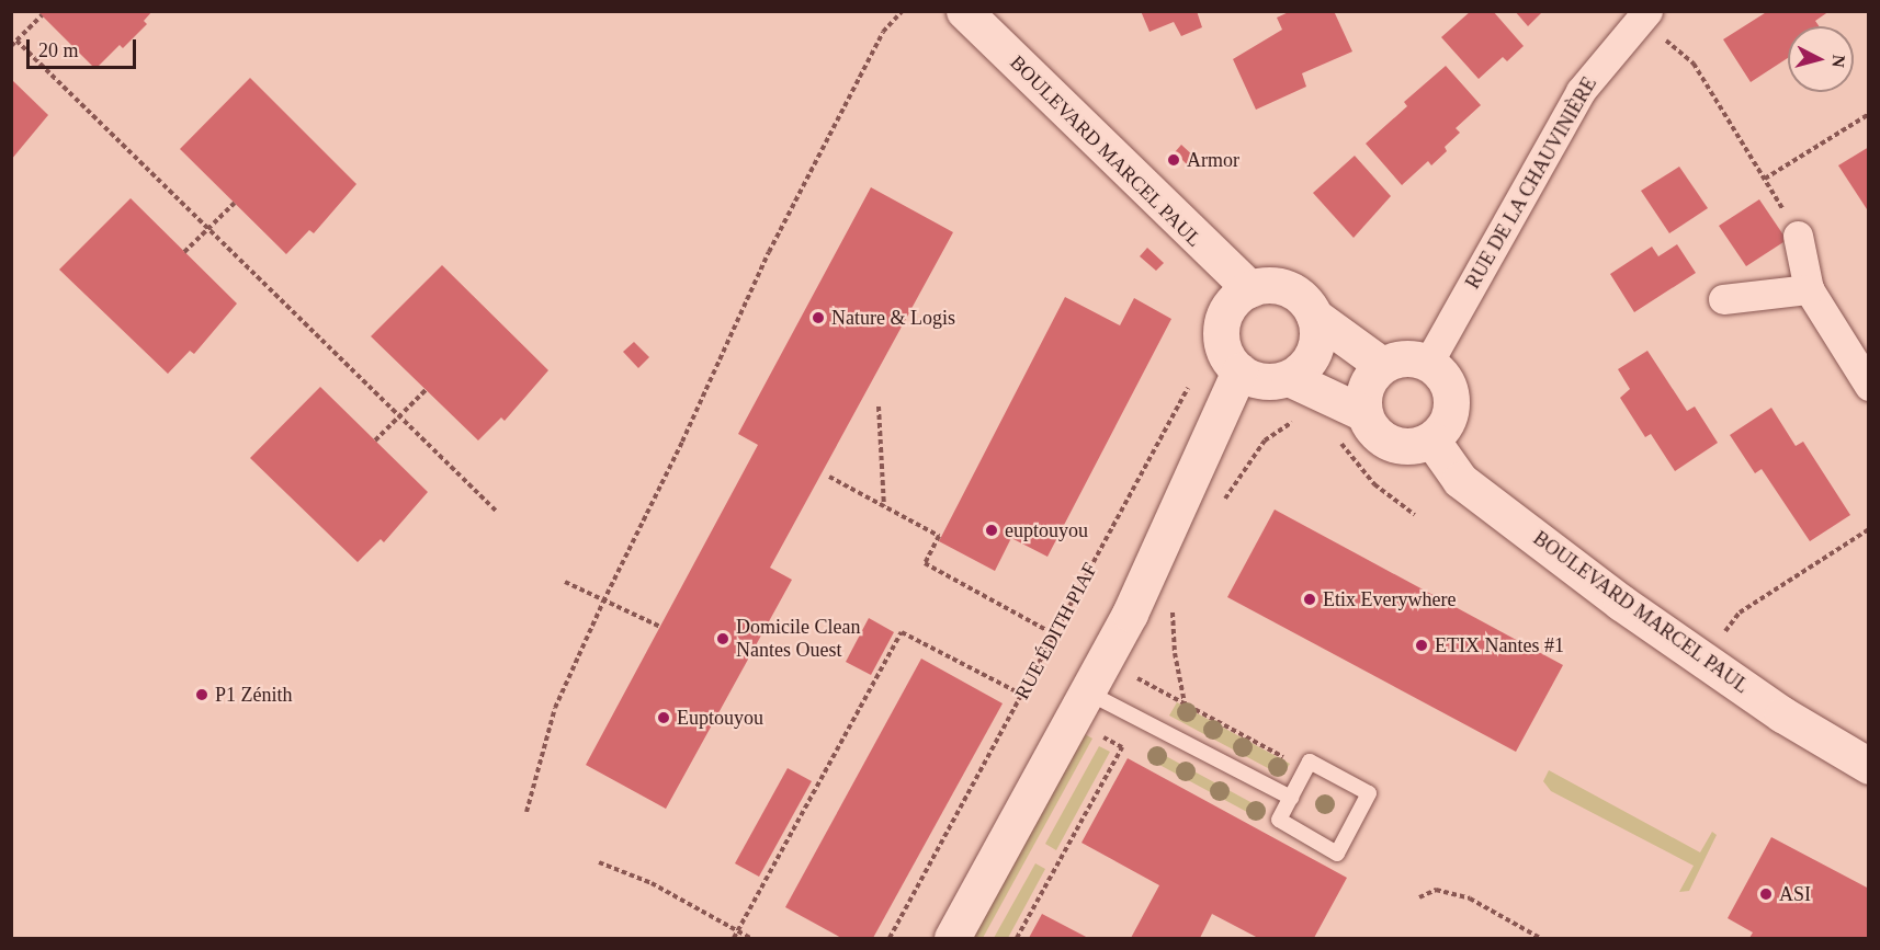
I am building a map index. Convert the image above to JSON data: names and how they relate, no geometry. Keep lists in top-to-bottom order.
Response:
{
  "streets": {
    "street": ["BOULEVARD MARCEL PAUL", "RUE DE LA CHAUVINIÈRE"],
    "path": ["RUE ÉDITH PIAF"]
  },
  "crossings": [
    ["BOULEVARD MARCEL PAUL", "RUE DE LA CHAUVINIÈRE"]
  ],
  "places": [
    "Armor",
    "Nature & Logis",
    "euptouyou",
    "Etix Everywhere",
    "Domicile Clean Nantes Ouest",
    "ETIX Nantes #1",
    "P1 Zénith",
    "Euptouyou",
    "ASI"
  ],
  "scale_bar": "20 m",
  "north": "right"
}
